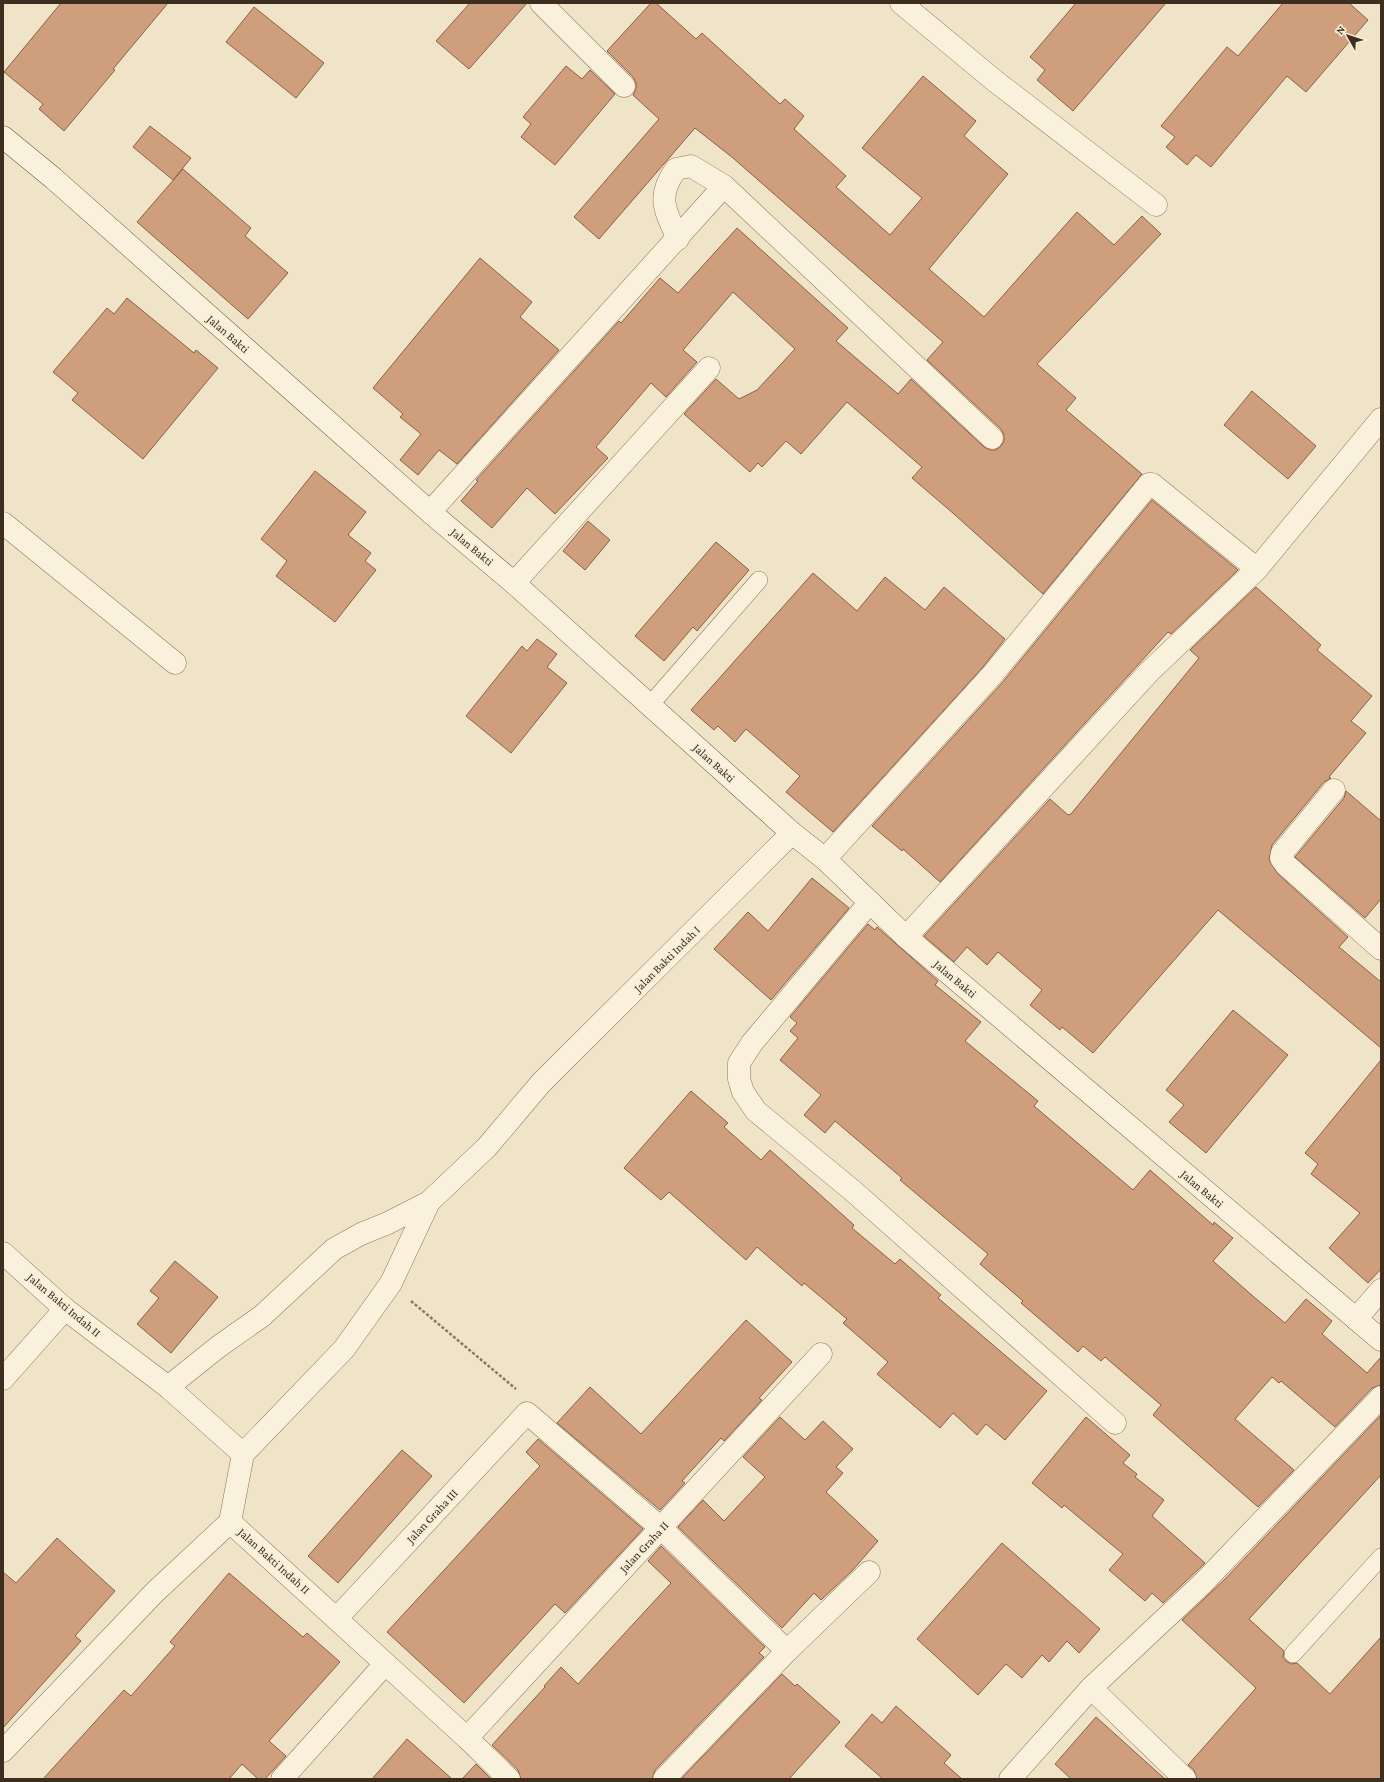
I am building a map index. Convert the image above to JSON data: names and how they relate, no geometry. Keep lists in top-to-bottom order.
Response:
{
  "streets": {
    "street": [
      "Jalan Bakti",
      "Jalan Bakti Indah I",
      "Jalan Bakti Indah II",
      "Jalan Graha III",
      "Jalan Graha II"
    ]
  },
  "crossings": [
    ["Jalan Bakti", "Jalan Bakti Indah I"],
    ["Jalan Bakti Indah II", "Jalan Graha III"],
    ["Jalan Bakti Indah II", "Jalan Graha II"]
  ],
  "north": "top left"
}
